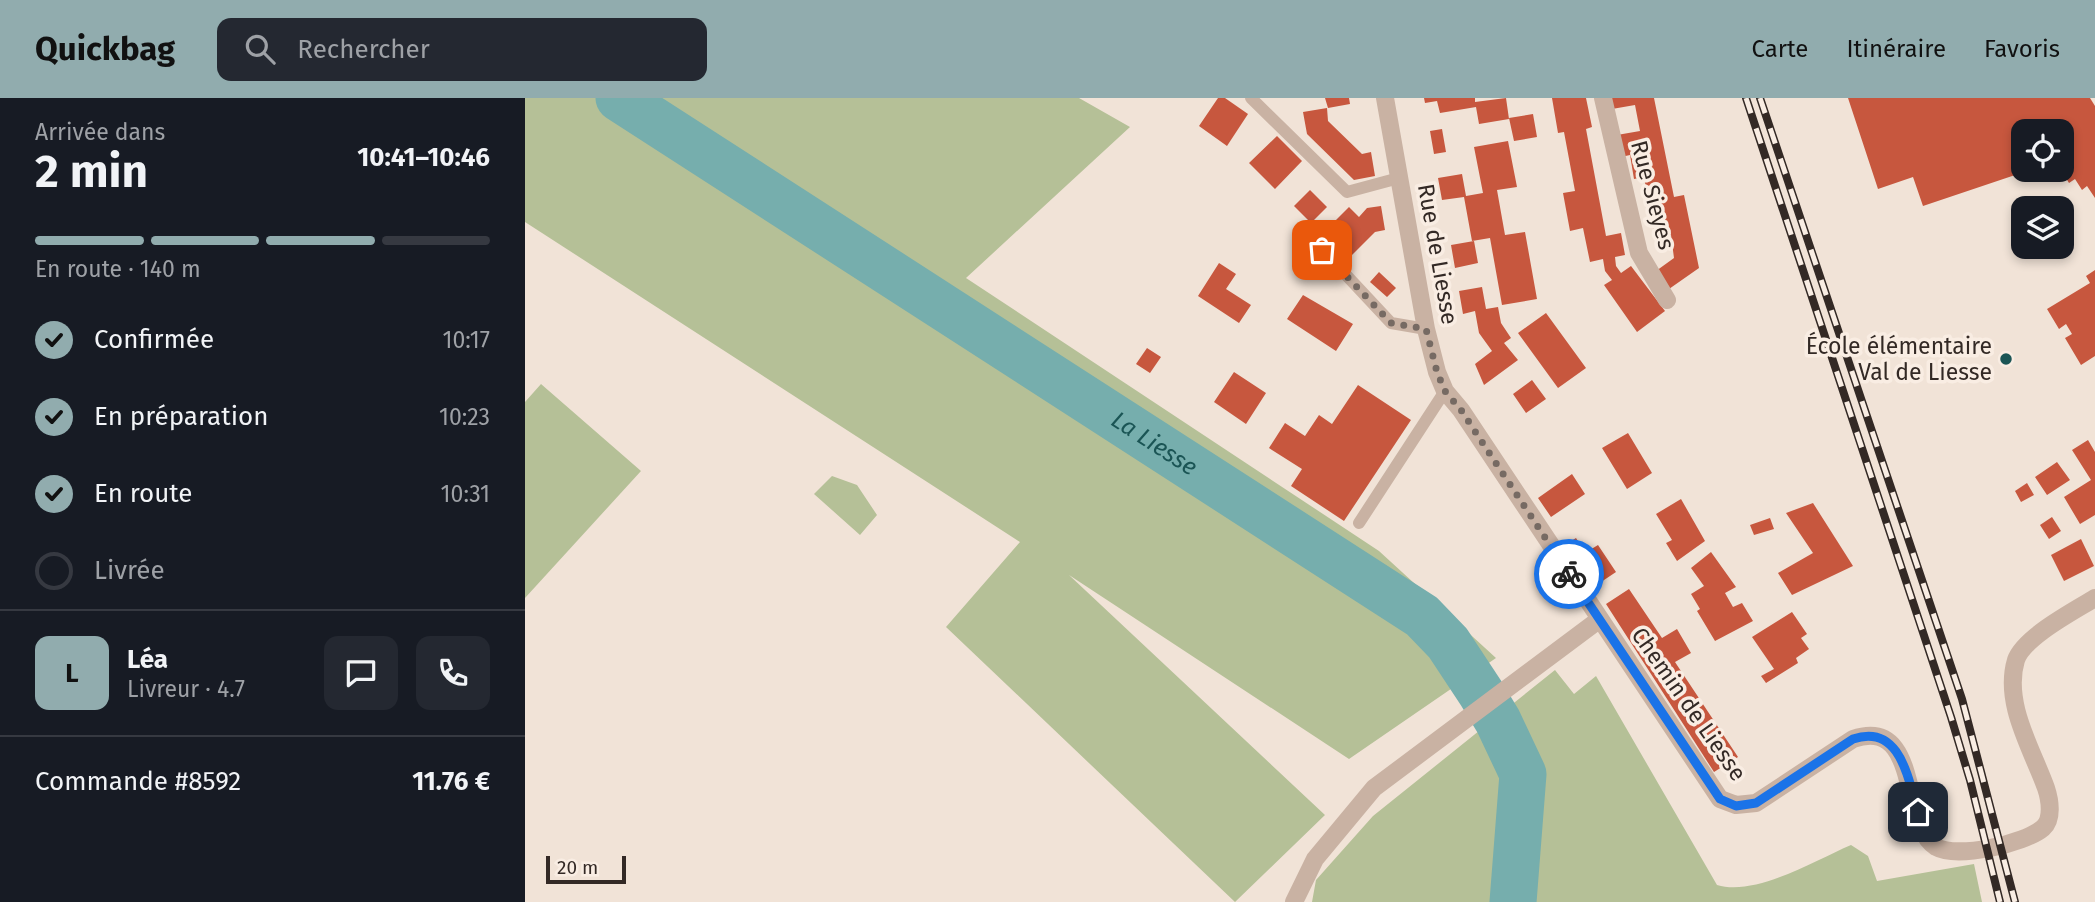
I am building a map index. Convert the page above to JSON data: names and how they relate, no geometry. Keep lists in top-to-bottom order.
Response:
{
  "streets": {
    "street": ["Rue Sieyes", "Rue de Liesse", "Chemin de Liesse"]
  },
  "crossings": [
    ["Rue de Liesse", "Chemin de Liesse"]
  ],
  "water": ["La Liesse"],
  "places": ["École élémentaire Val de Liesse"],
  "scale_bar": "20 m",
  "page": {
    "header": "Quickbag",
    "search": "Rechercher",
    "nav": ["Carte", "Itinéraire", "Favoris"],
    "heading": ["2 min", "Arrivée dans", "10:41–10:46"],
    "panel": [
      "Léa",
      "Livreur · 4.7",
      "Commande #8592",
      "11.76 €"
    ],
    "bar": "En route · 140 m",
    "list": [
      ["Confirmée", "10:17"],
      ["En préparation", "10:23"],
      ["En route", "10:31"],
      "Livrée"
    ],
    "round": "L",
    "scale": "20 m"
  }
}
